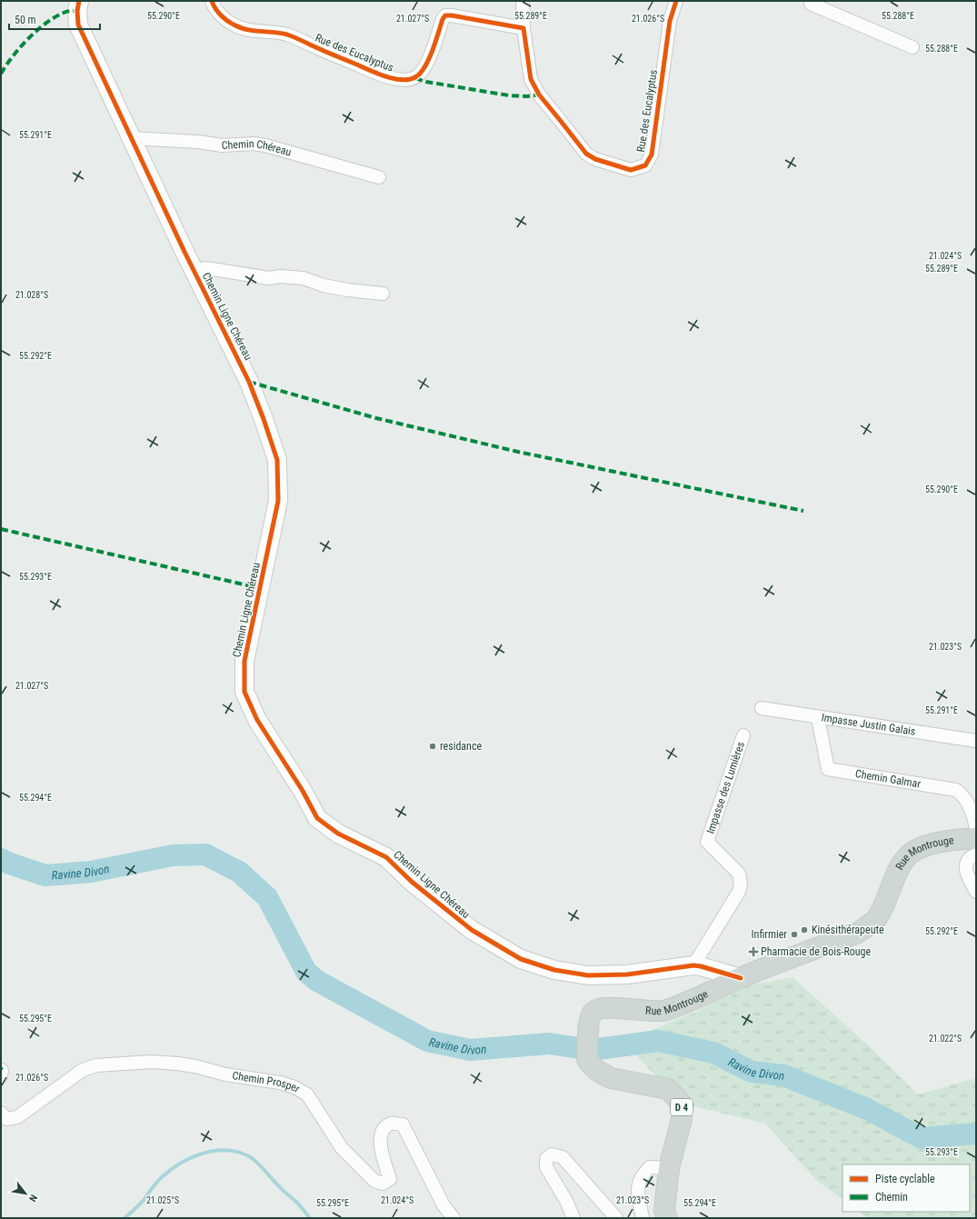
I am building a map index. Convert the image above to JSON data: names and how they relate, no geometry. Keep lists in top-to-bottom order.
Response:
{
  "streets": {
    "main road": ["Rue Montrouge", "D 4"],
    "street": [
      "Rue des Eucalyptus",
      "Chemin Chéreau",
      "Chemin Ligne Chéreau",
      "Impasse Justin Galais",
      "Chemin Galmar",
      "Impasse des Lumières",
      "Chemin Prosper"
    ]
  },
  "crossings": [
    ["Chemin Chéreau", "Chemin Ligne Chéreau"],
    ["Chemin Ligne Chéreau", "Impasse des Lumières"],
    ["Chemin Ligne Chéreau", "Rue Montrouge"],
    ["Impasse Justin Galais", "Chemin Galmar"]
  ],
  "water": ["Ravine Divon"],
  "places": {
    "other": ["residance", "Kinésithérapeute", "Infirmier"],
    "health": ["Pharmacie de Bois-Rouge"]
  },
  "legend": ["Piste cyclable", "Chemin"],
  "scale_bar": "50 m",
  "north": "bottom right",
  "coordinates": [
    "55.290°E",
    "55.289°E",
    "55.288°E",
    "21.027°S",
    "21.026°S",
    "55.291°E",
    "21.024°S",
    "21.028°S",
    "55.292°E",
    "55.293°E",
    "21.023°S",
    "55.294°E",
    "55.295°E",
    "21.022°S",
    "21.025°S"
  ]
}
